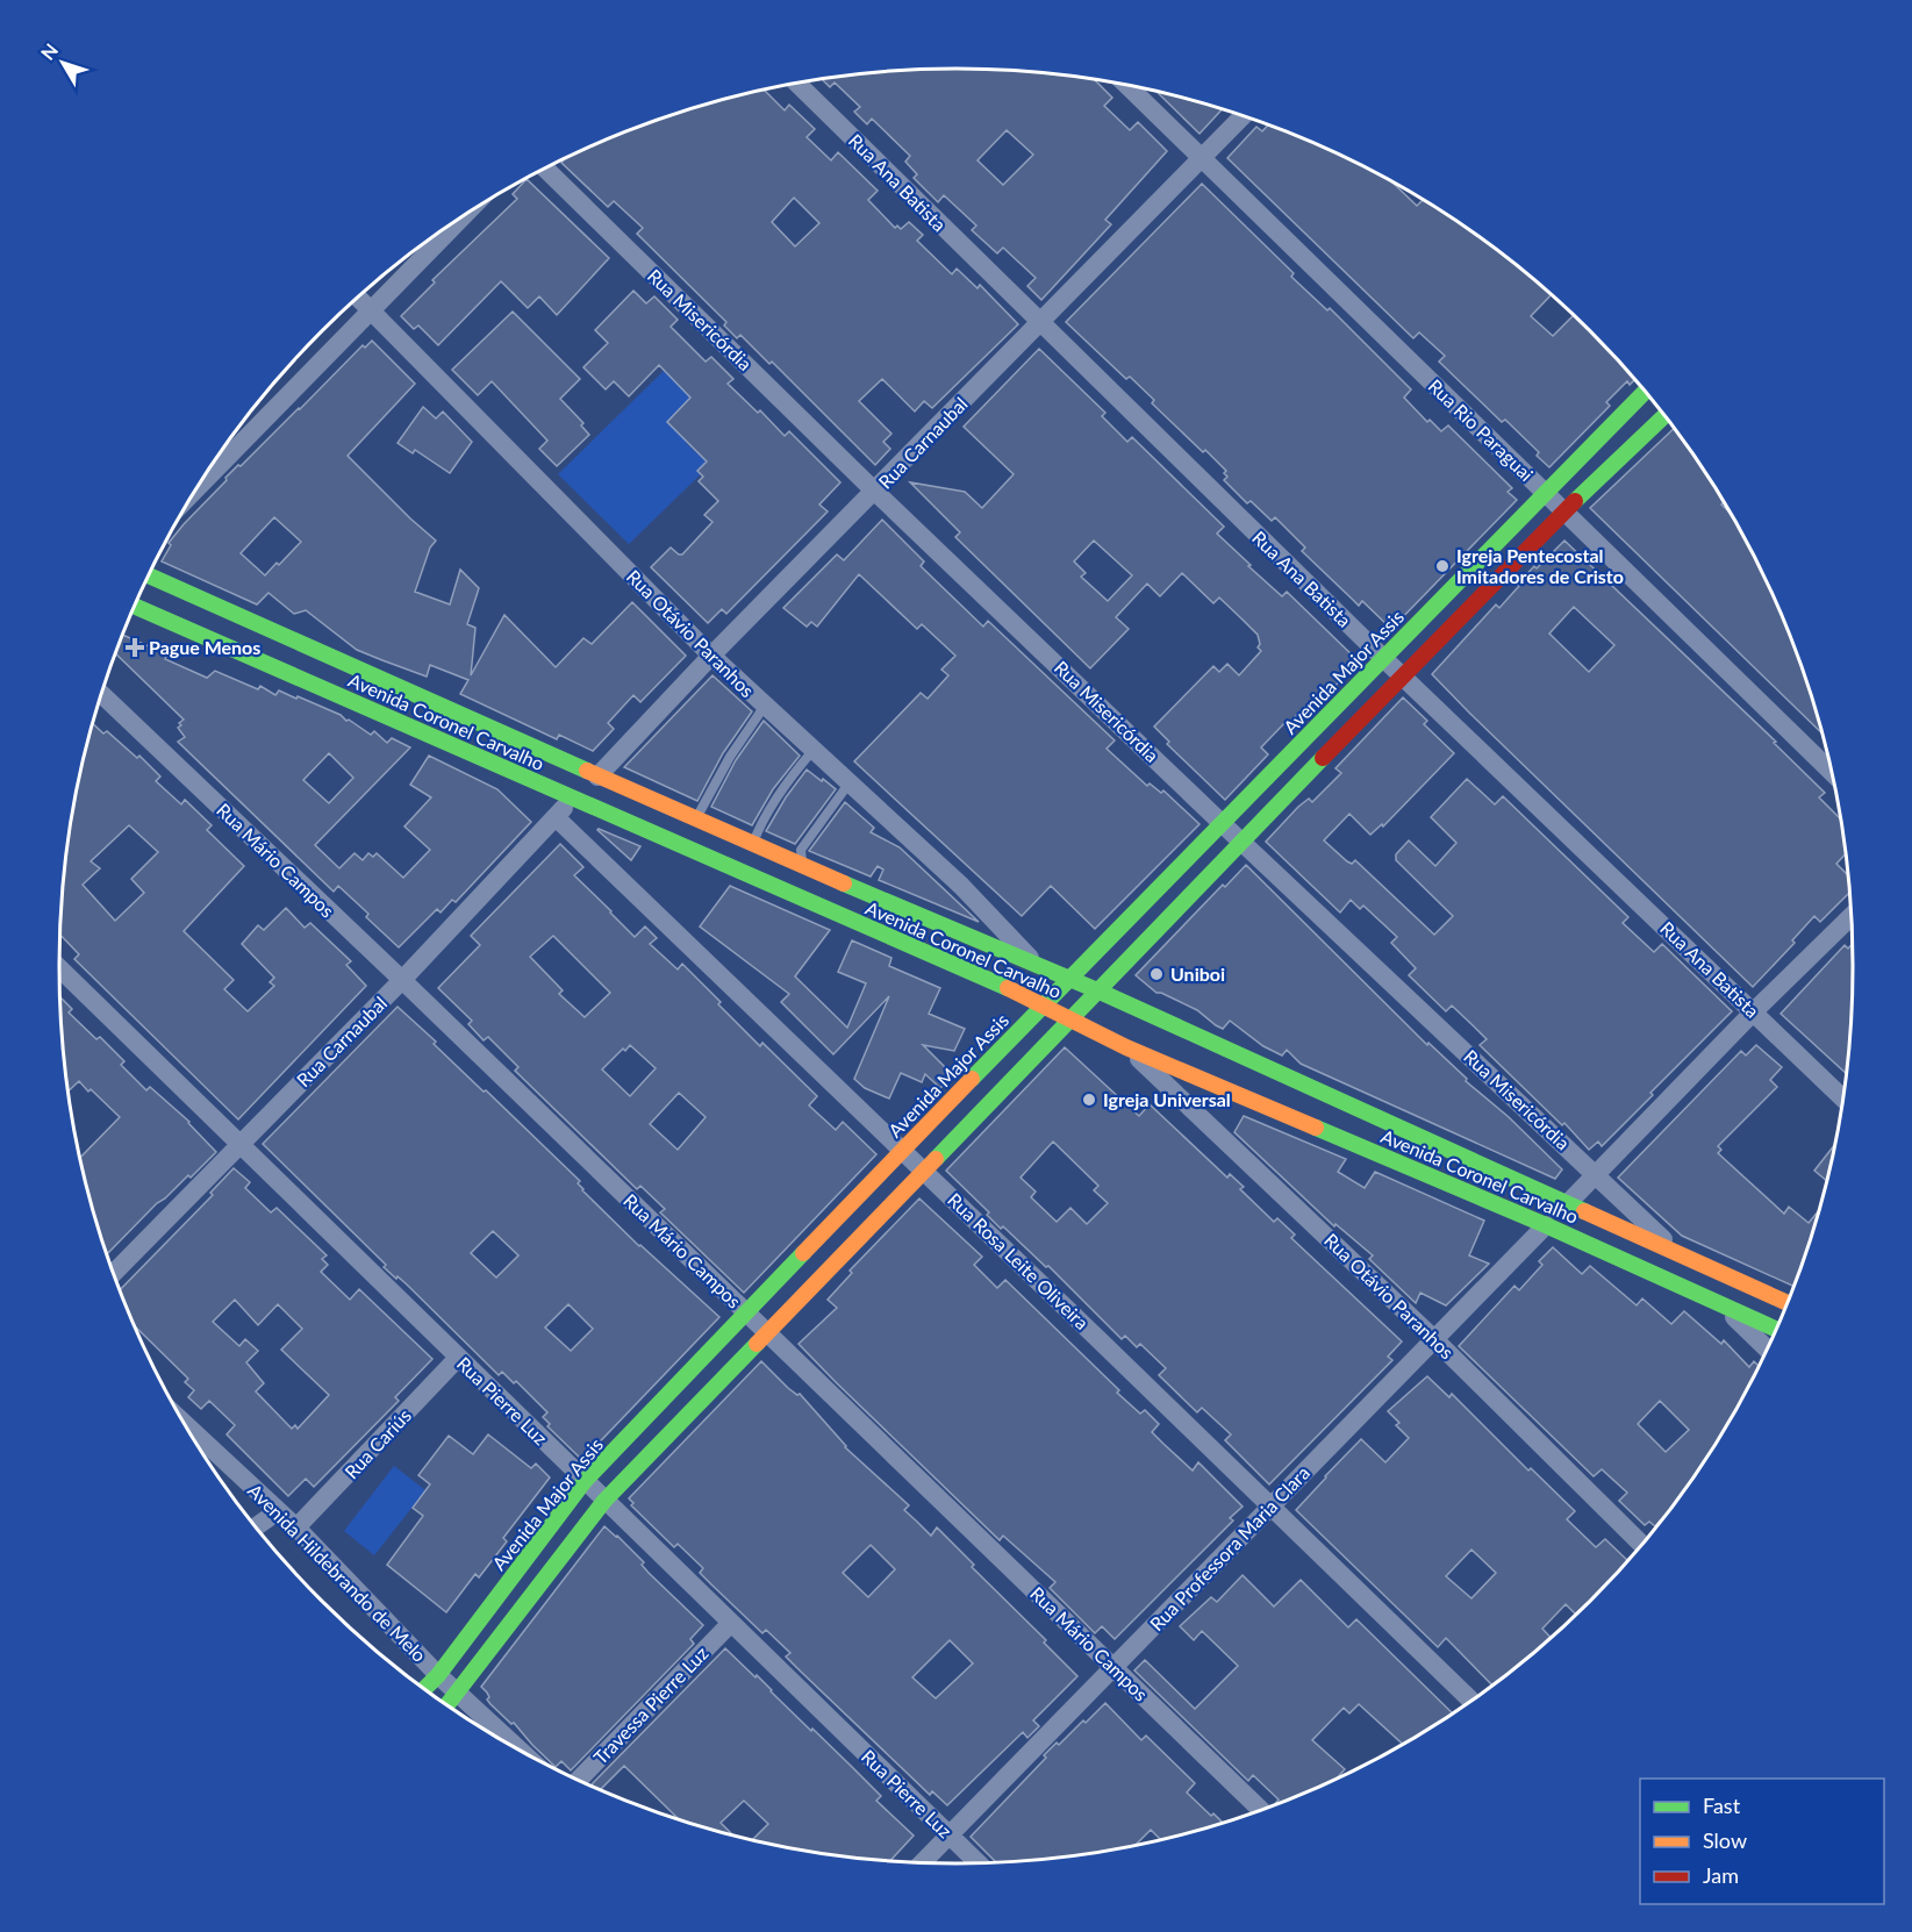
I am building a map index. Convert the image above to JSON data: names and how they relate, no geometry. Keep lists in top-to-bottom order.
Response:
{
  "streets": {
    "main road": ["Avenida Major Assis", "Avenida Coronel Carvalho"],
    "street": [
      "Rua Ana Batista",
      "Rua Misericórdia",
      "Rua Rio Paraguai",
      "Rua Carnaubal",
      "Rua Otávio Paranhos",
      "Rua Mário Campos",
      "Rua Rosa Leite Oliveira",
      "Rua Pierre Luz",
      "Rua Cariús",
      "Rua Professora Maria Clara",
      "Avenida Hildebrando de Melo",
      "Travessa Pierre Luz"
    ]
  },
  "crossings": [
    ["Rua Ana Batista", "Rua Carnaubal"],
    ["Rua Ana Batista", "Avenida Major Assis"],
    ["Rua Misericórdia", "Rua Carnaubal"],
    ["Rua Misericórdia", "Avenida Major Assis"],
    ["Rua Misericórdia", "Avenida Coronel Carvalho"],
    ["Rua Rio Paraguai", "Rua Carnaubal"],
    ["Rua Rio Paraguai", "Avenida Major Assis"],
    ["Rua Carnaubal", "Rua Otávio Paranhos"],
    ["Rua Carnaubal", "Avenida Coronel Carvalho"],
    ["Rua Carnaubal", "Rua Mário Campos"],
    ["Rua Carnaubal", "Rua Rosa Leite Oliveira"],
    ["Rua Carnaubal", "Rua Pierre Luz"],
    ["Rua Otávio Paranhos", "Avenida Coronel Carvalho"],
    ["Rua Otávio Paranhos", "Rua Professora Maria Clara"],
    ["Avenida Major Assis", "Avenida Coronel Carvalho"],
    ["Avenida Major Assis", "Rua Mário Campos"],
    ["Avenida Major Assis", "Rua Rosa Leite Oliveira"],
    ["Avenida Major Assis", "Rua Pierre Luz"],
    ["Avenida Major Assis", "Avenida Hildebrando de Melo"],
    ["Avenida Coronel Carvalho", "Rua Professora Maria Clara"],
    ["Rua Mário Campos", "Rua Professora Maria Clara"],
    ["Rua Rosa Leite Oliveira", "Rua Professora Maria Clara"],
    ["Rua Pierre Luz", "Rua Cariús"],
    ["Rua Pierre Luz", "Rua Professora Maria Clara"],
    ["Rua Pierre Luz", "Travessa Pierre Luz"],
    ["Rua Cariús", "Avenida Hildebrando de Melo"]
  ],
  "places": {
    "other": ["Igreja Pentecostal Imitadores de Cristo", "Uniboi", "Igreja Universal"],
    "health": ["Pague Menos"]
  },
  "legend": ["Fast", "Slow", "Jam"],
  "north": "top left"
}
